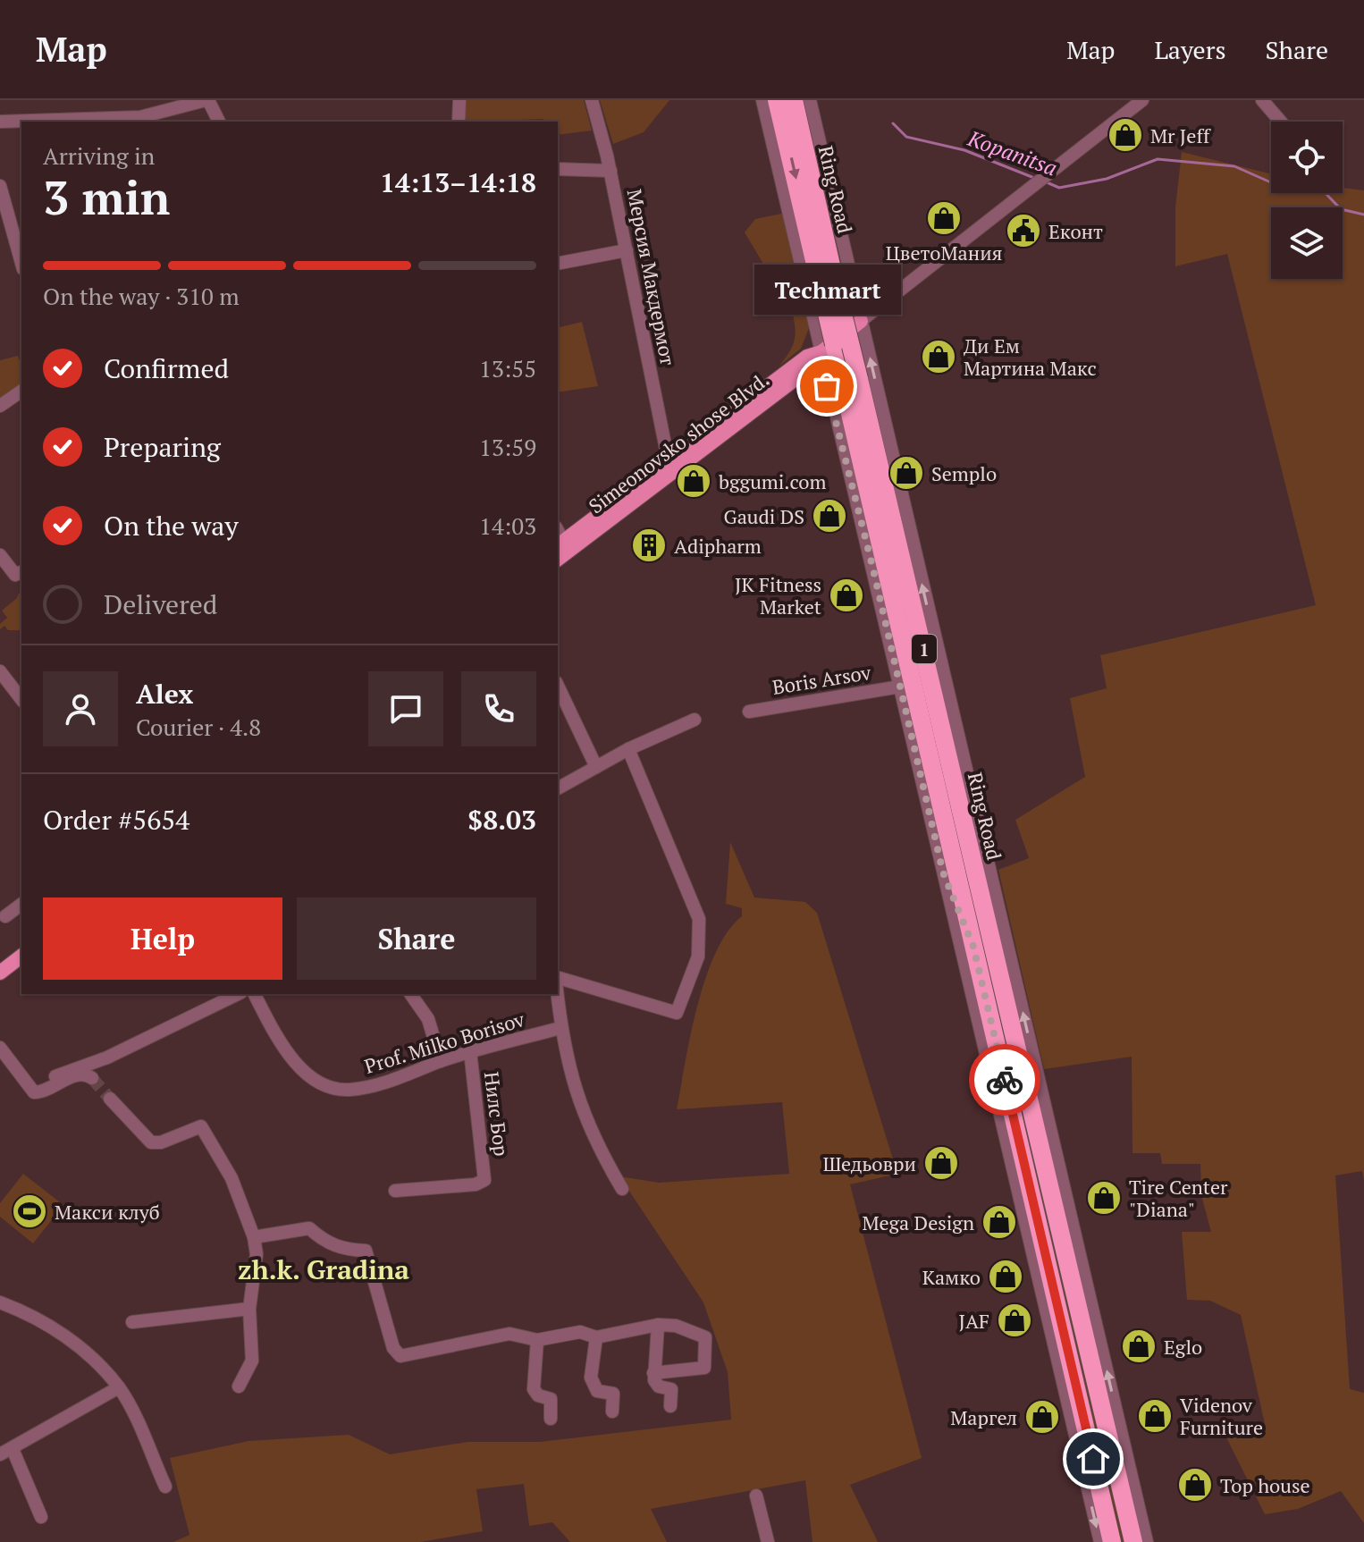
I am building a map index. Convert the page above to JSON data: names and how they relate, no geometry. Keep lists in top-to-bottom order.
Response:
{
  "streets": {
    "highway": ["Ring Road", "1"],
    "main road": ["Simeonovsko shose Blvd."],
    "street": [
      "Мерсия Макдермот",
      "Boris Arsov",
      "Prof. Milko Borisov",
      "Нилс Бор"
    ]
  },
  "crossings": [
    ["Мерсия Макдермот", "Simeonovsko shose Blvd."],
    ["Prof. Milko Borisov", "Нилс Бор"]
  ],
  "districts": ["zh.k. Gradina"],
  "water": ["Kopanitsa"],
  "places": {
    "shop": [
      "Mr Jeff",
      "ЦветоМания",
      "Ди Ем Мартина Макс",
      "Semplo",
      "bggumi.com",
      "Gaudi DS",
      "JK Fitness Market",
      "Шедьоври",
      "Tire Center \"Diana\"",
      "Mega Design",
      "Камко",
      "JAF",
      "Eglo",
      "Videnov Furniture",
      "Маргел",
      "Top house"
    ],
    "public building": ["Еконт"],
    "other": ["Techmart"],
    "building": ["Adipharm"],
    "sports": ["Макси клуб"]
  },
  "page": {
    "header": "Map",
    "nav": ["Map", "Layers", "Share"],
    "heading": ["3 min", "Arriving in", "14:13–14:18"],
    "panel": [
      "Alex",
      "Courier · 4.8",
      "Order #5654",
      "$8.03"
    ],
    "bar": "On the way · 310 m",
    "bubble": "Techmart",
    "list": [
      ["Confirmed", "13:55"],
      ["Preparing", "13:59"],
      ["On the way", "14:03"],
      "Delivered"
    ],
    "buttons": ["Help", "Share"]
  }
}
